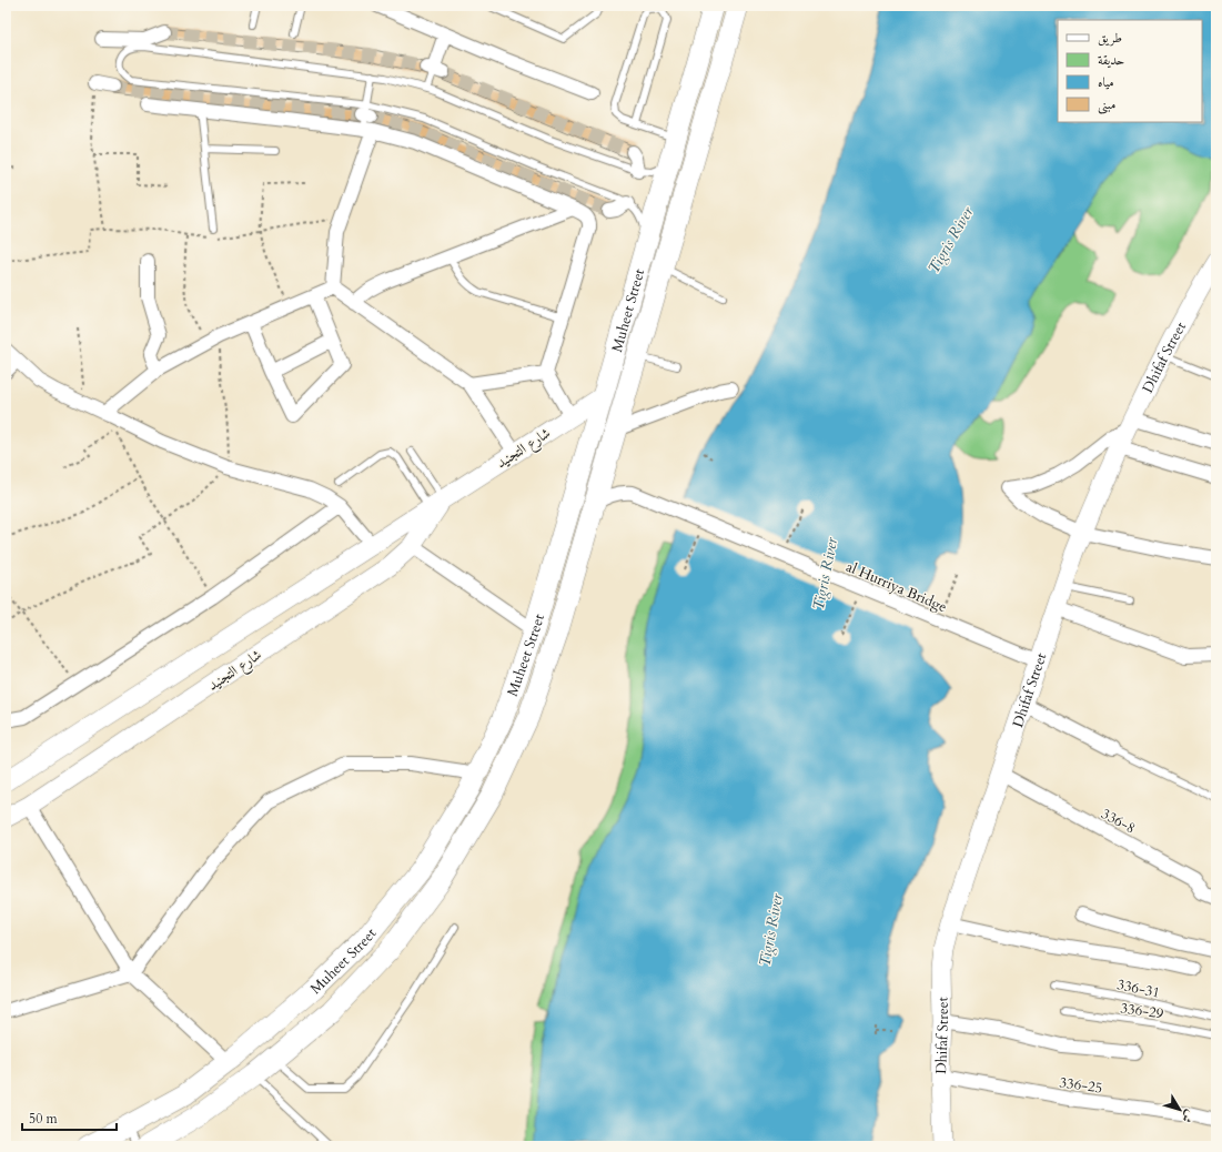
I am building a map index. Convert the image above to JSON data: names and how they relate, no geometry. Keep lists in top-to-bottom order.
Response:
{
  "streets": {
    "main road": ["Muheet Street"],
    "street": [
      "Dhifaf Street",
      "شارع التجنيد",
      "al Hurriya Bridge",
      "336-8",
      "336-25"
    ],
    "lane": ["336-31", "336-29"]
  },
  "crossings": [
    ["Muheet Street", "شارع التجنيد"],
    ["Muheet Street", "al Hurriya Bridge"],
    ["Dhifaf Street", "al Hurriya Bridge"],
    ["Dhifaf Street", "336-8"],
    ["Dhifaf Street", "336-25"]
  ],
  "water": ["Tigris River"],
  "legend": [
    "طريق",
    "حديقة",
    "مياه",
    "مبنى"
  ],
  "scale_bar": "50 m",
  "north": "bottom right"
}
